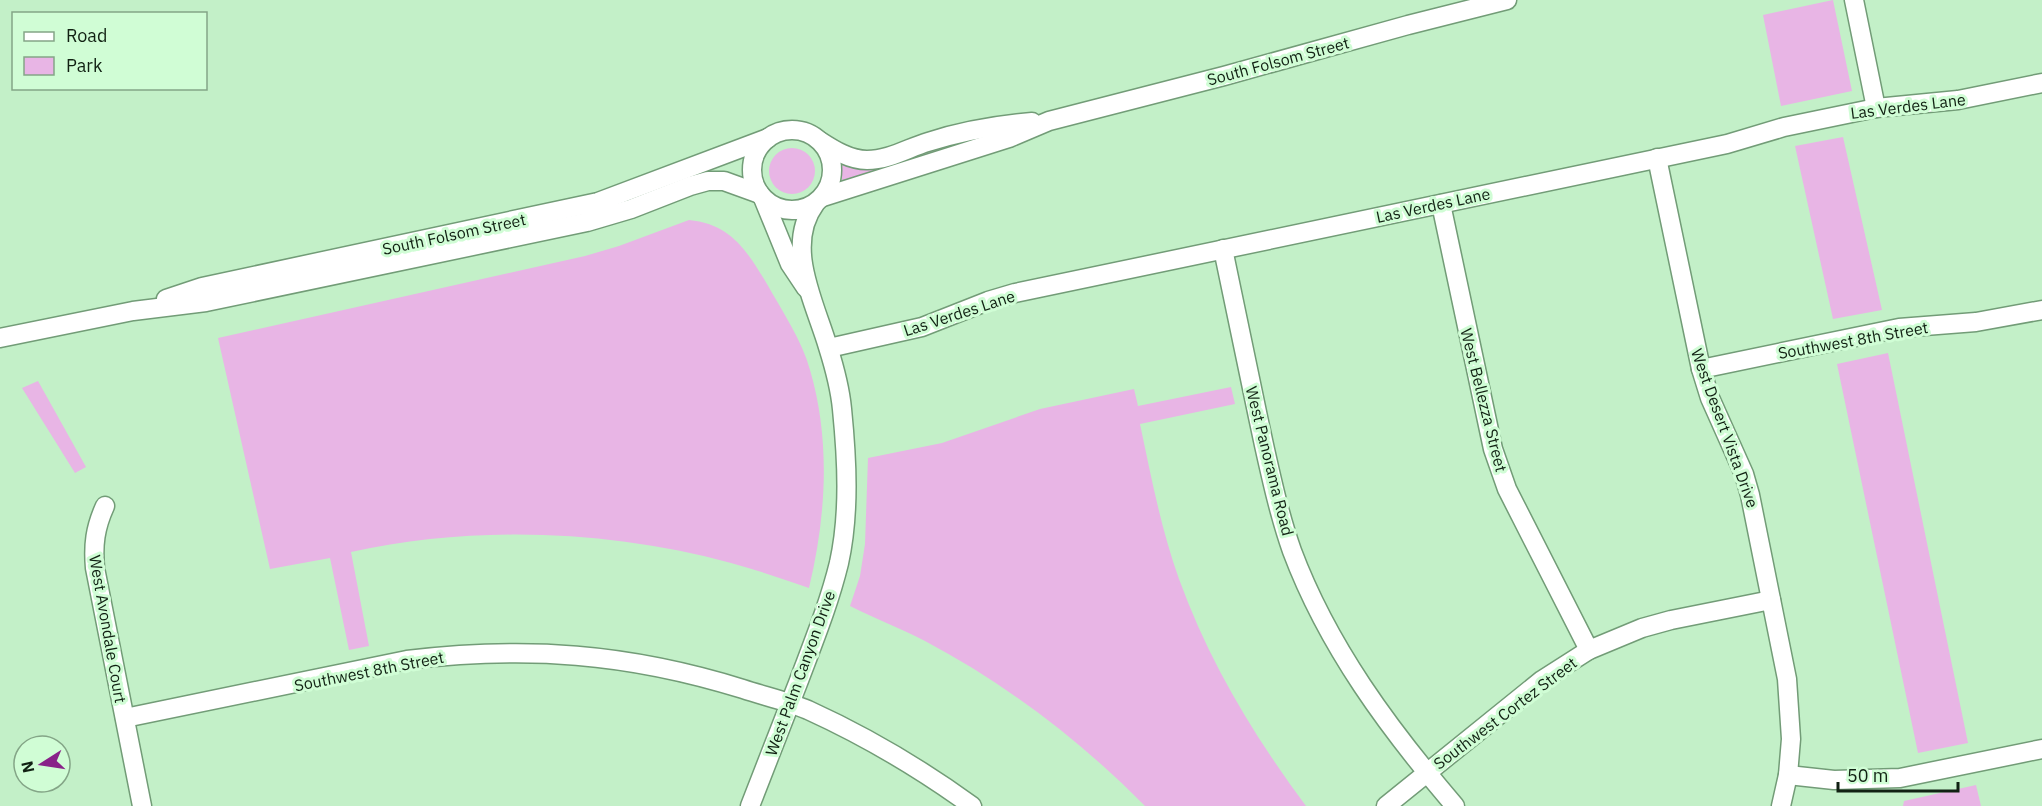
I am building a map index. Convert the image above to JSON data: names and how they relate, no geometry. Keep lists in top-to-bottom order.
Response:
{
  "streets": {
    "street": [
      "South Folsom Street",
      "Las Verdes Lane",
      "Southwest 8th Street",
      "West Bellezza Street",
      "West Desert Vista Drive",
      "West Panorama Road",
      "West Avondale Court",
      "West Palm Canyon Drive",
      "Southwest Cortez Street"
    ]
  },
  "crossings": [
    ["South Folsom Street", "West Palm Canyon Drive"],
    ["Las Verdes Lane", "West Bellezza Street"],
    ["Las Verdes Lane", "West Desert Vista Drive"],
    ["Las Verdes Lane", "West Panorama Road"],
    ["Las Verdes Lane", "West Palm Canyon Drive"],
    ["Southwest 8th Street", "West Desert Vista Drive"],
    ["Southwest 8th Street", "West Avondale Court"],
    ["Southwest 8th Street", "West Palm Canyon Drive"],
    ["West Bellezza Street", "Southwest Cortez Street"],
    ["West Desert Vista Drive", "Southwest Cortez Street"],
    ["West Panorama Road", "Southwest Cortez Street"]
  ],
  "legend": ["Road", "Park"],
  "scale_bar": "50 m",
  "north": "left"
}
